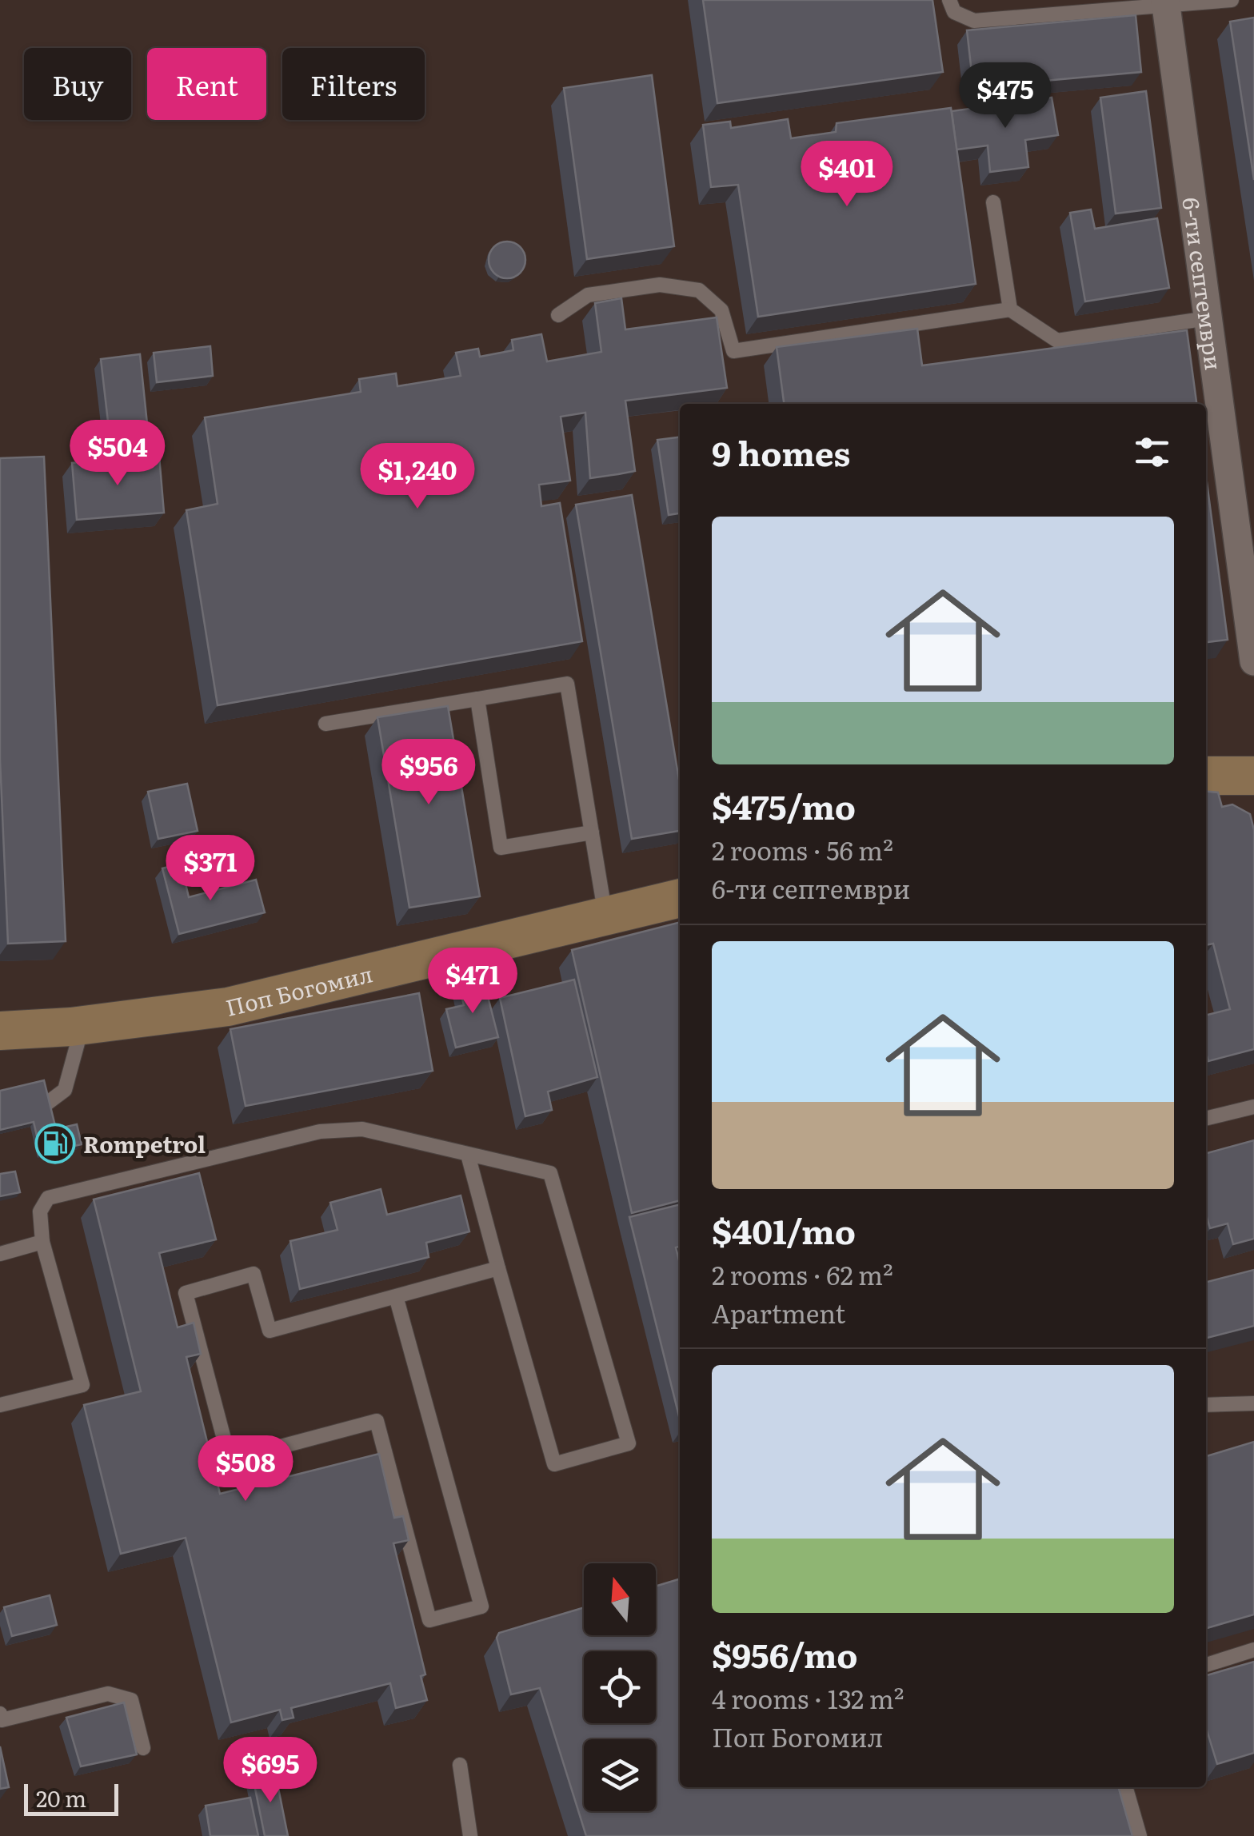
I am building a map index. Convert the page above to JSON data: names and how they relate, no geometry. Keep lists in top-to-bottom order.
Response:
{
  "streets": {
    "street": ["6-ти септември", "Поп Богомил"]
  },
  "places": {
    "fuel station": ["Rompetrol"]
  },
  "scale_bar": "20 m",
  "north": "top",
  "page": {
    "chip": ["Buy", "Rent", "Filters"],
    "price": [
      "$475",
      "$401",
      "$504",
      "$1,240",
      "$956",
      "$371",
      "$471",
      "$508",
      "$695"
    ],
    "heading": "9 homes",
    "list": [
      {
        "name": "$475/mo",
        "note": "2 rooms · 56 m² · 6-ти септември"
      },
      {
        "name": "$401/mo",
        "note": "2 rooms · 62 m² · Apartment"
      },
      {
        "name": "$956/mo",
        "note": "4 rooms · 132 m² · Поп Богомил"
      }
    ],
    "scale": "20 m"
  }
}
